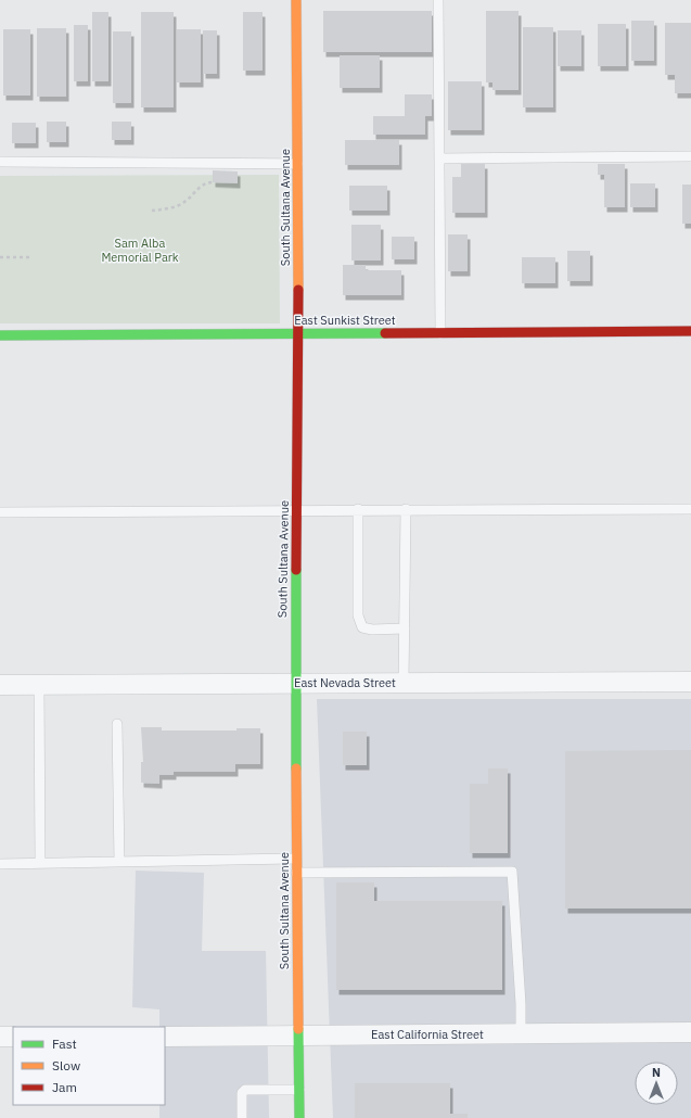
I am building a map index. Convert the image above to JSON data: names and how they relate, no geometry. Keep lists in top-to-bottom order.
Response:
{
  "streets": {
    "street": [
      "South Sultana Avenue",
      "East Sunkist Street",
      "East Nevada Street",
      "East California Street"
    ]
  },
  "crossings": [
    ["South Sultana Avenue", "East Sunkist Street"],
    ["South Sultana Avenue", "East Nevada Street"],
    ["South Sultana Avenue", "East California Street"]
  ],
  "parks": ["Sam Alba Memorial Park"],
  "legend": ["Fast", "Slow", "Jam"],
  "north": "top"
}
